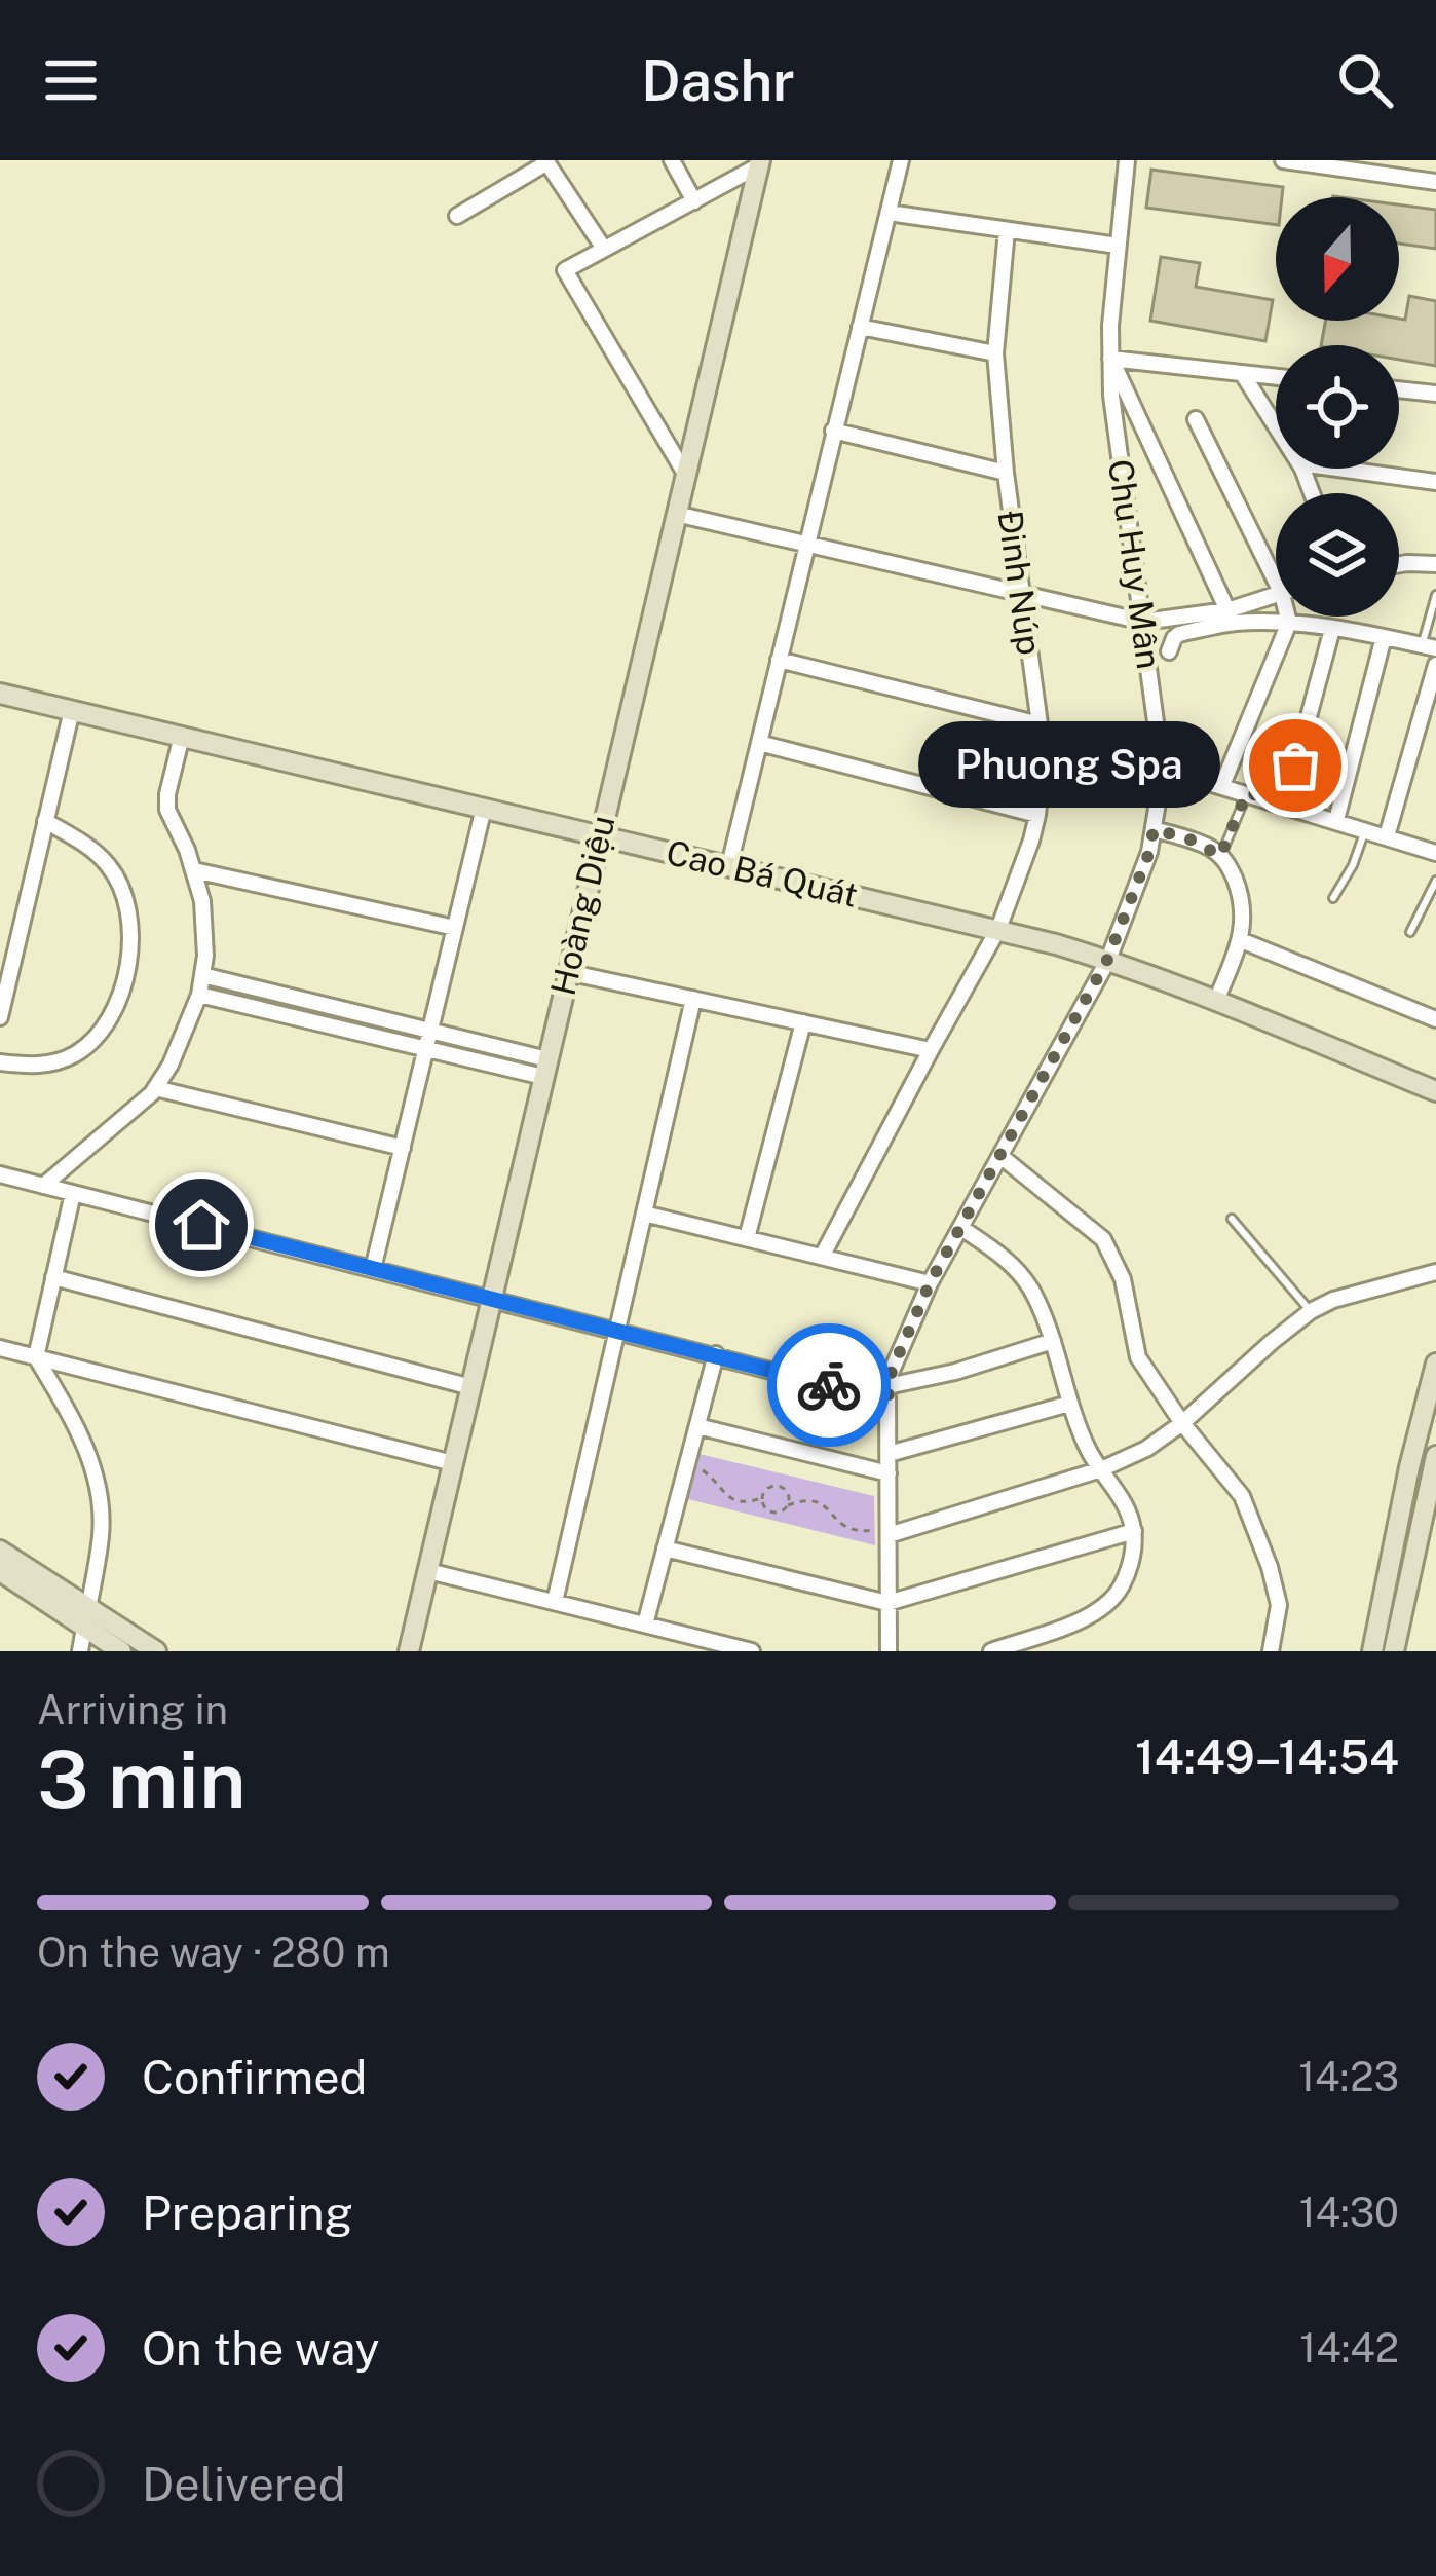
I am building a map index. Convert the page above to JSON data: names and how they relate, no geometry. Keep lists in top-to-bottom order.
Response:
{
  "streets": {
    "street": [
      "Chu Huy Mân",
      "Đinh Núp",
      "Cao Bá Quát",
      "Hoàng Diệu"
    ]
  },
  "crossings": [
    ["Chu Huy Mân", "Cao Bá Quát"],
    ["Đinh Núp", "Cao Bá Quát"],
    ["Cao Bá Quát", "Hoàng Diệu"]
  ],
  "places": ["Phuong Spa"],
  "north": "bottom",
  "page": {
    "header": "Dashr",
    "bubble": "Phuong Spa",
    "heading": ["3 min", "Arriving in", "14:49–14:54"],
    "bar": "On the way · 280 m",
    "list": [
      ["Confirmed", "14:23"],
      ["Preparing", "14:30"],
      ["On the way", "14:42"],
      "Delivered"
    ]
  }
}
